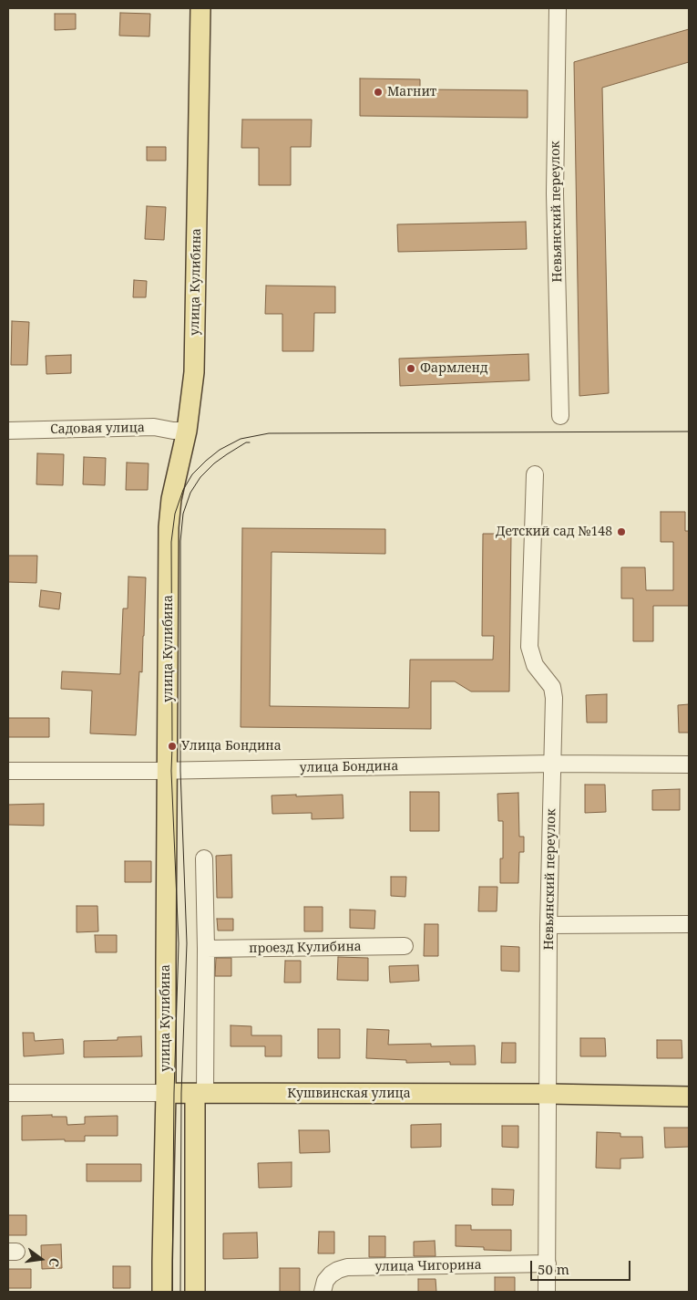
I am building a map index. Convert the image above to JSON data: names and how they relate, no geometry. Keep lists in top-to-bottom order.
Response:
{
  "streets": {
    "main road": ["улица Кулибина", "Кушвинская улица"],
    "street": [
      "Невьянский переулок",
      "Садовая улица",
      "улица Бондина",
      "проезд Кулибина",
      "улица Чигорина"
    ]
  },
  "crossings": [
    ["Невьянский переулок", "улица Бондина"],
    ["Невьянский переулок", "Кушвинская улица"],
    ["Невьянский переулок", "улица Чигорина"],
    ["улица Кулибина", "Садовая улица"],
    ["улица Кулибина", "улица Бондина"],
    ["улица Кулибина", "Кушвинская улица"]
  ],
  "places": [
    "Магнит",
    "Фармленд",
    "Детский сад №148",
    "Улица Бондина"
  ],
  "scale_bar": "50 m",
  "north": "right"
}
